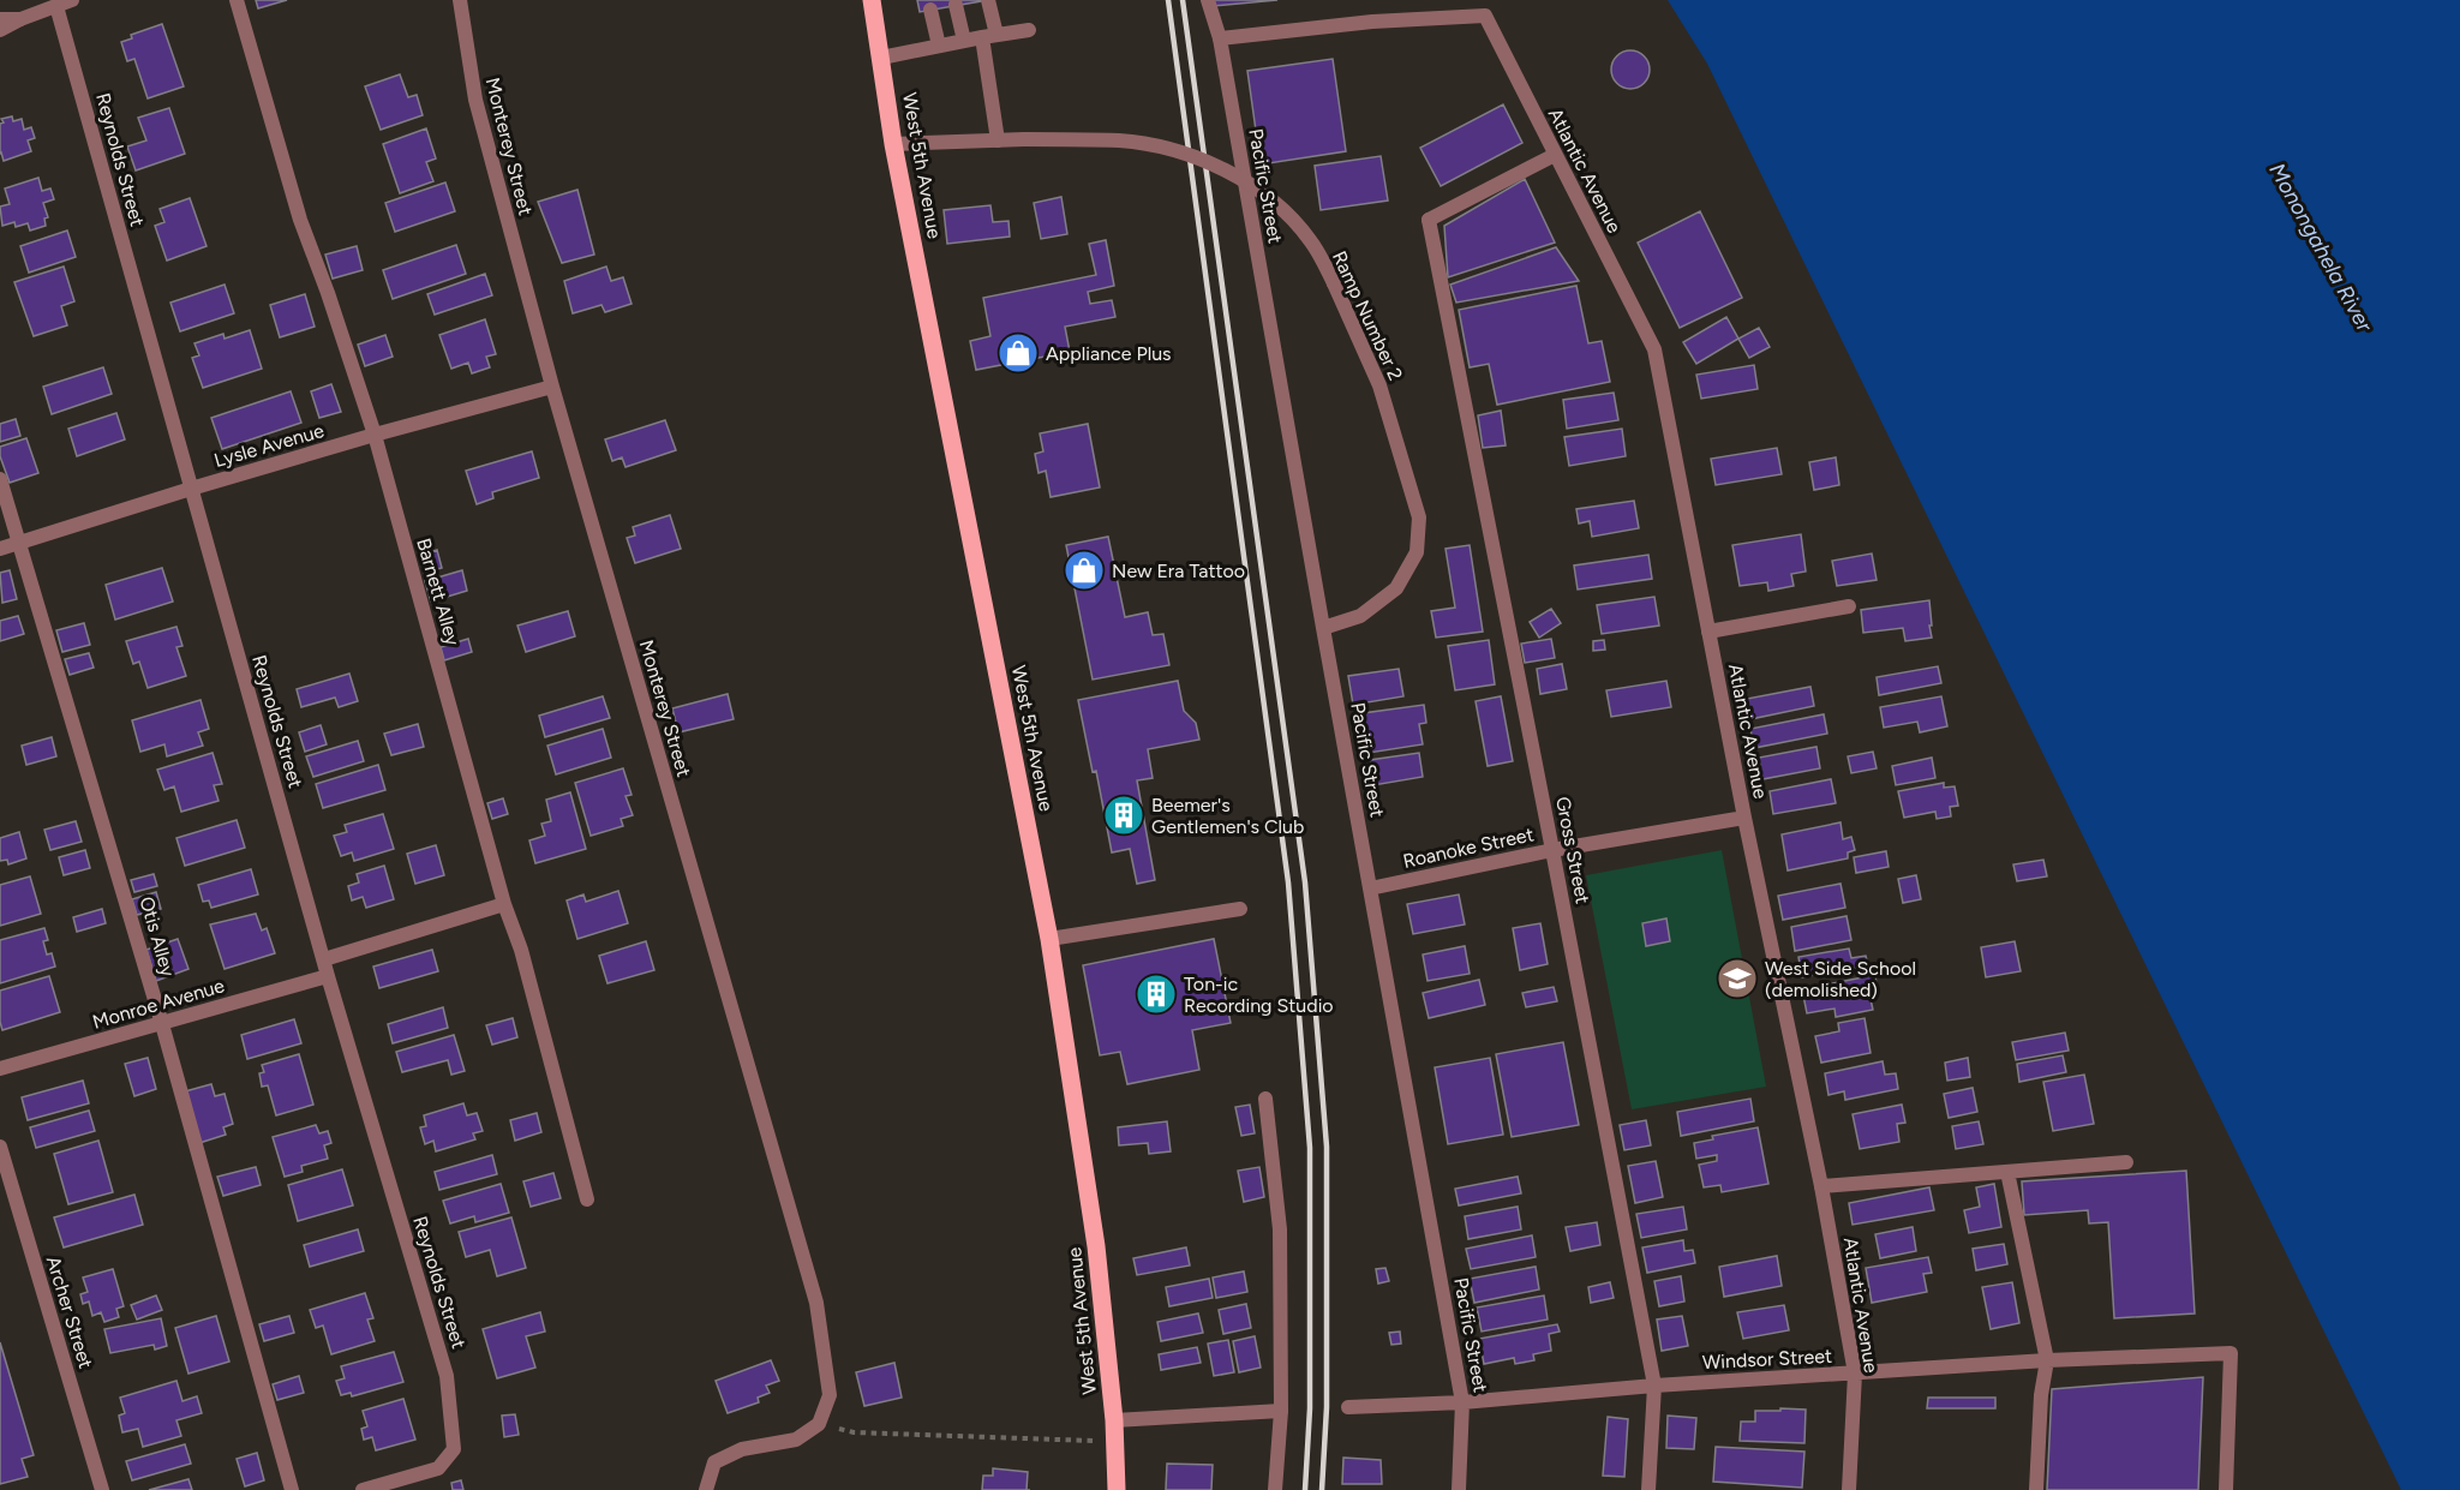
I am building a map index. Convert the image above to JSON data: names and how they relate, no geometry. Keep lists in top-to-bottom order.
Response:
{
  "streets": {
    "main road": ["West 5th Avenue"],
    "street": [
      "Monterey Street",
      "Reynolds Street",
      "Atlantic Avenue",
      "Pacific Street",
      "Ramp Number 2",
      "Lysle Avenue",
      "Barnett Alley",
      "Roanoke Street",
      "Gross Street",
      "Otis Alley",
      "Monroe Avenue",
      "Archer Street",
      "Windsor Street"
    ]
  },
  "crossings": [
    ["Monterey Street", "Lysle Avenue"],
    ["Reynolds Street", "Lysle Avenue"],
    ["Reynolds Street", "Monroe Avenue"],
    ["West 5th Avenue", "Ramp Number 2"],
    ["Atlantic Avenue", "Pacific Street"],
    ["Atlantic Avenue", "Roanoke Street"],
    ["Atlantic Avenue", "Gross Street"],
    ["Atlantic Avenue", "Windsor Street"],
    ["Pacific Street", "Ramp Number 2"],
    ["Pacific Street", "Roanoke Street"],
    ["Pacific Street", "Windsor Street"],
    ["Lysle Avenue", "Barnett Alley"],
    ["Lysle Avenue", "Otis Alley"],
    ["Roanoke Street", "Gross Street"],
    ["Gross Street", "Windsor Street"],
    ["Otis Alley", "Monroe Avenue"]
  ],
  "water": ["Monongahela River"],
  "places": {
    "shop": ["Appliance Plus", "New Era Tattoo"],
    "building": ["Beemer's Gentlemen's Club", "Ton-ic Recording Studio"],
    "school or university": ["West Side School (demolished)"]
  }
}
